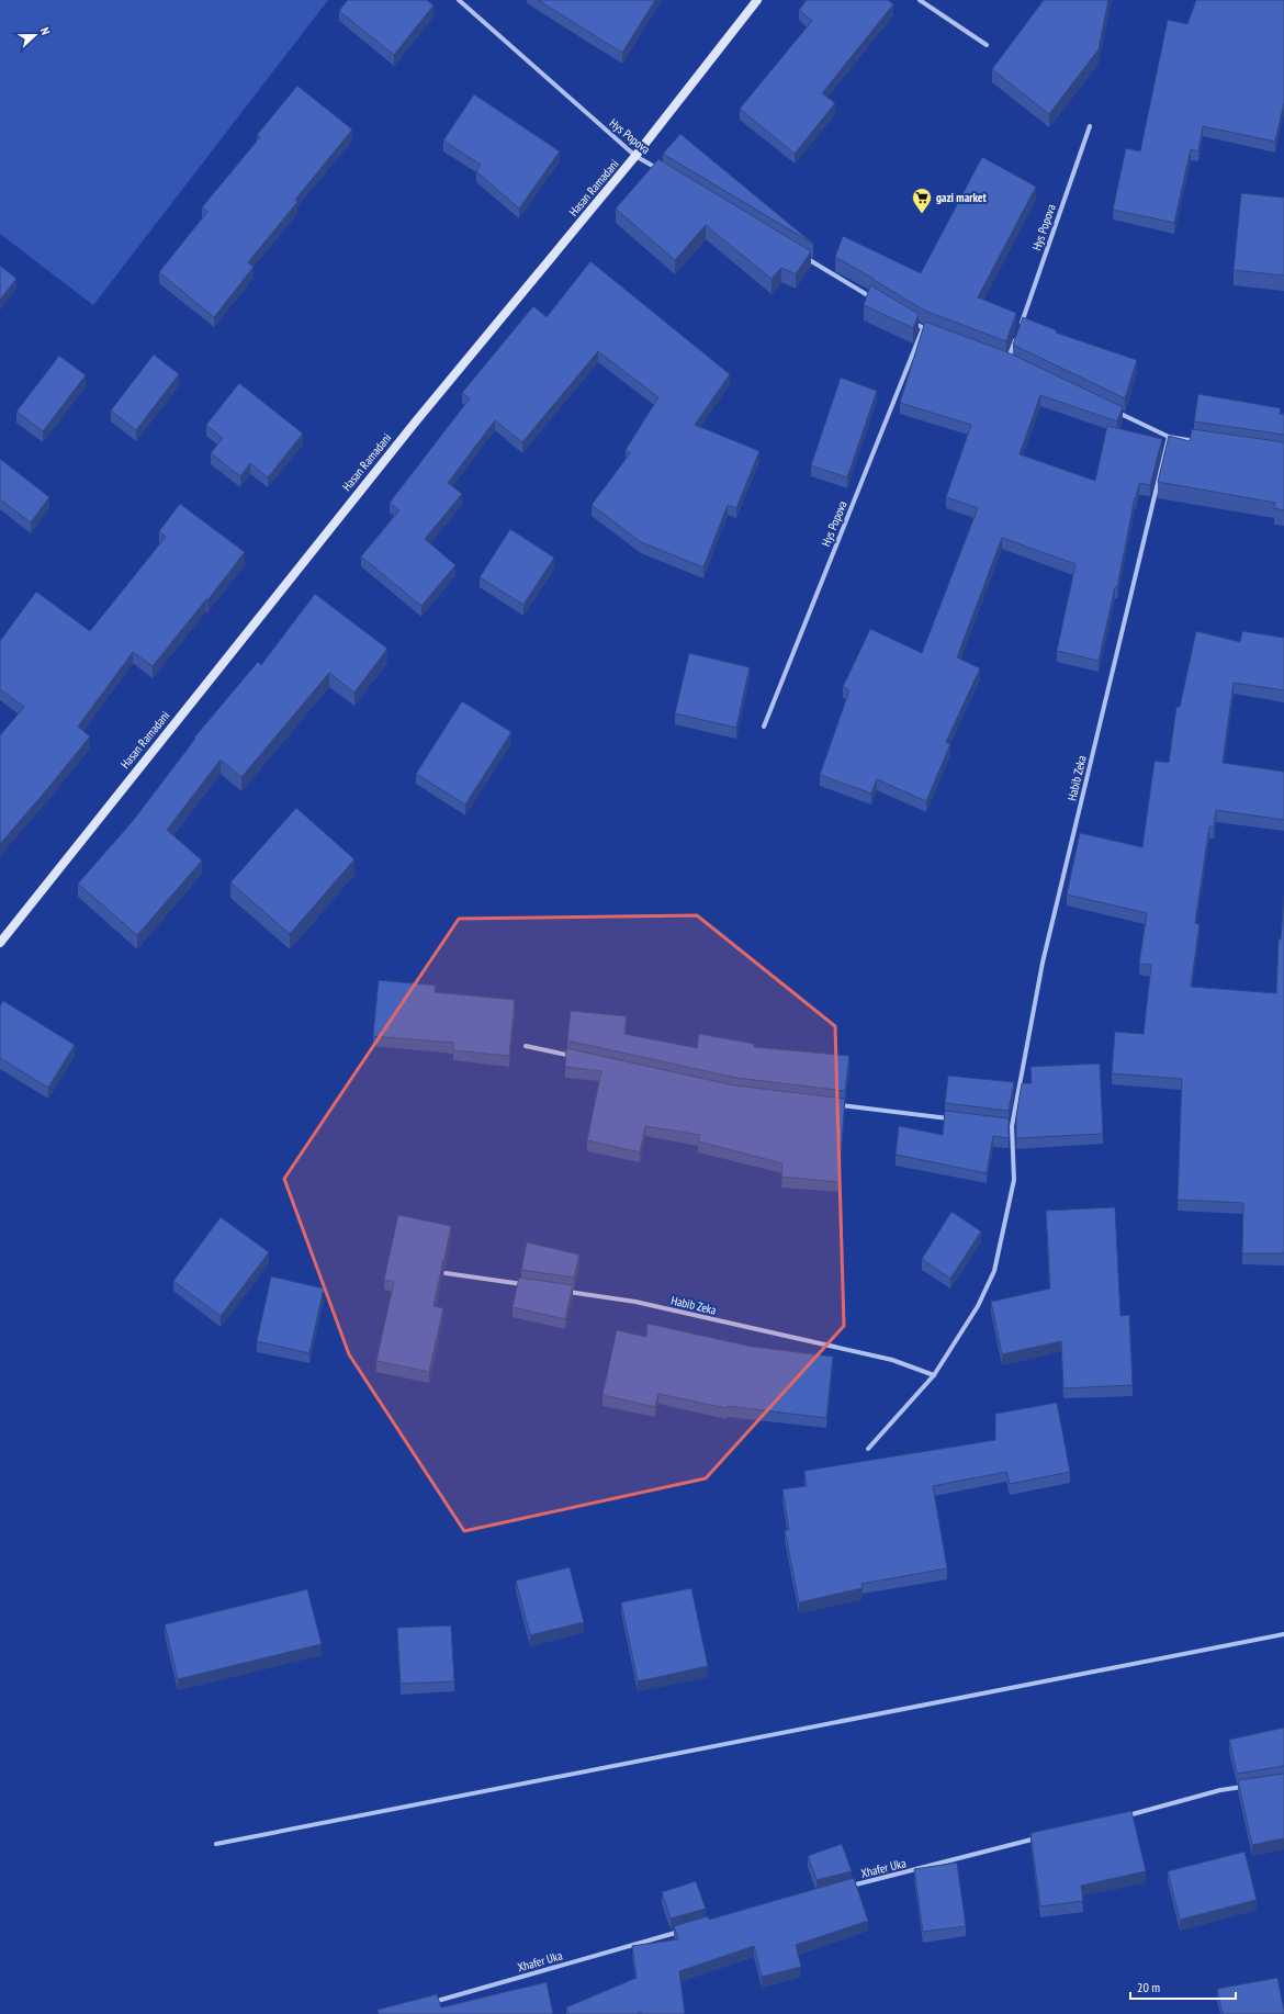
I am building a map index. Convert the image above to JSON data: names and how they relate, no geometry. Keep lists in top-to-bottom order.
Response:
{
  "streets": {
    "main road": ["Hasan Ramadani"],
    "street": ["Hys Popova", "Habib Zeka", "Xhafer Uka"]
  },
  "crossings": [
    ["Hys Popova", "Hasan Ramadani"]
  ],
  "places": {
    "supermarket": ["gazi market"]
  },
  "scale_bar": "20 m",
  "north": "right"
}
